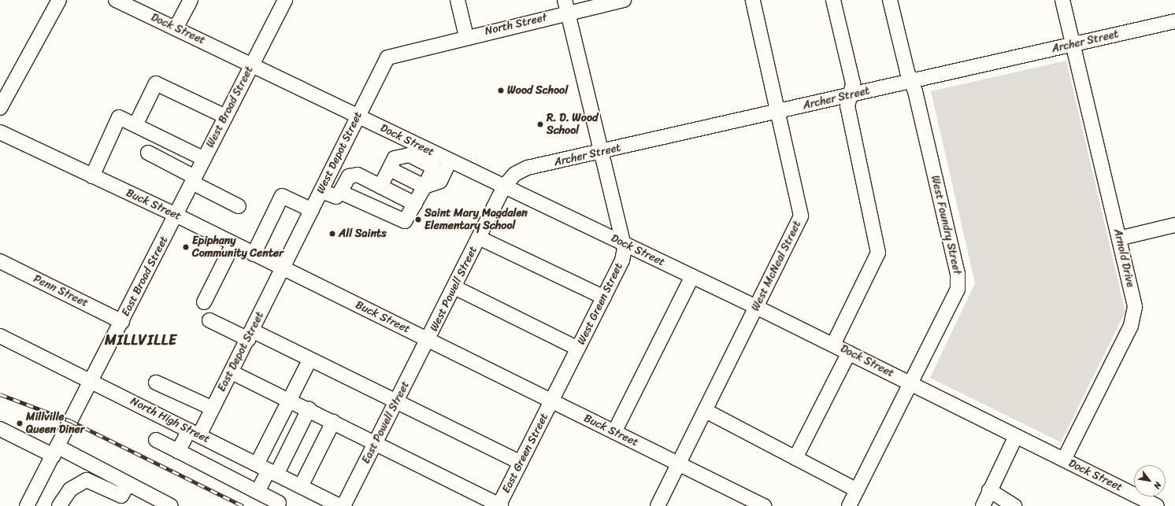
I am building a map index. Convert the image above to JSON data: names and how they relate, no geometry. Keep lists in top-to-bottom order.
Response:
{
  "streets": {
    "street": [
      "North Street",
      "Dock Street",
      "Archer Street",
      "West Broad Street",
      "West Depot Street",
      "Buck Street",
      "West Foundry Street",
      "Arnold Drive",
      "West McNeal Street",
      "East Broad Street",
      "West Powell Street",
      "Penn Street",
      "West Green Street",
      "East Depot Street",
      "North High Street",
      "East Powell Street",
      "East Green Street"
    ]
  },
  "crossings": [
    ["North Street", "West Depot Street"],
    ["North Street", "West Green Street"],
    ["Dock Street", "Archer Street"],
    ["Dock Street", "West Broad Street"],
    ["Dock Street", "West Depot Street"],
    ["Dock Street", "West Foundry Street"],
    ["Dock Street", "Arnold Drive"],
    ["Dock Street", "West McNeal Street"],
    ["Dock Street", "West Powell Street"],
    ["Dock Street", "West Green Street"],
    ["Archer Street", "West Foundry Street"],
    ["Archer Street", "Arnold Drive"],
    ["Archer Street", "West McNeal Street"],
    ["Archer Street", "West Powell Street"],
    ["Archer Street", "West Green Street"],
    ["West Broad Street", "Buck Street"],
    ["West Broad Street", "East Broad Street"],
    ["West Depot Street", "Buck Street"],
    ["West Depot Street", "East Depot Street"],
    ["Buck Street", "West McNeal Street"],
    ["Buck Street", "East Broad Street"],
    ["Buck Street", "West Powell Street"],
    ["Buck Street", "West Green Street"],
    ["Buck Street", "East Depot Street"],
    ["Buck Street", "East Powell Street"],
    ["Buck Street", "East Green Street"],
    ["East Broad Street", "Penn Street"],
    ["East Broad Street", "North High Street"],
    ["West Powell Street", "East Powell Street"],
    ["West Green Street", "East Green Street"],
    ["East Depot Street", "North High Street"]
  ],
  "districts": ["MILLVILLE"],
  "places": [
    "Wood School",
    "R. D. Wood School",
    "Saint Mary Magdalen Elementary School",
    "All Saints",
    "Epiphany Community Center",
    "Millville Queen Diner"
  ],
  "north": "bottom right"
}
